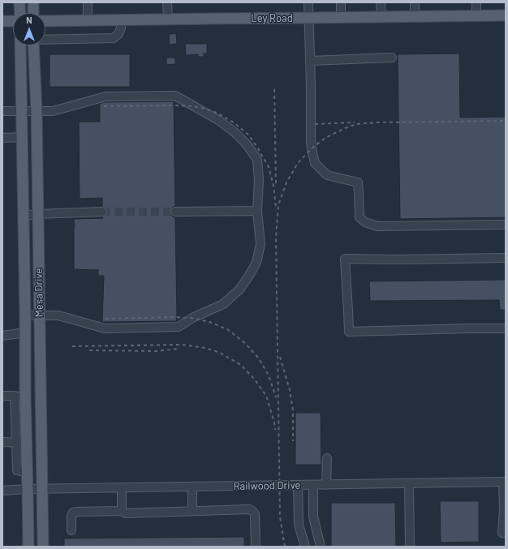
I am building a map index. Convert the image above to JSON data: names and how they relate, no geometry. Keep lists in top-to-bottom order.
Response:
{
  "streets": {
    "main road": ["Ley Road", "Mesa Drive"],
    "street": ["Railwood Drive"]
  },
  "crossings": [
    ["Mesa Drive", "Railwood Drive"]
  ],
  "north": "top"
}
